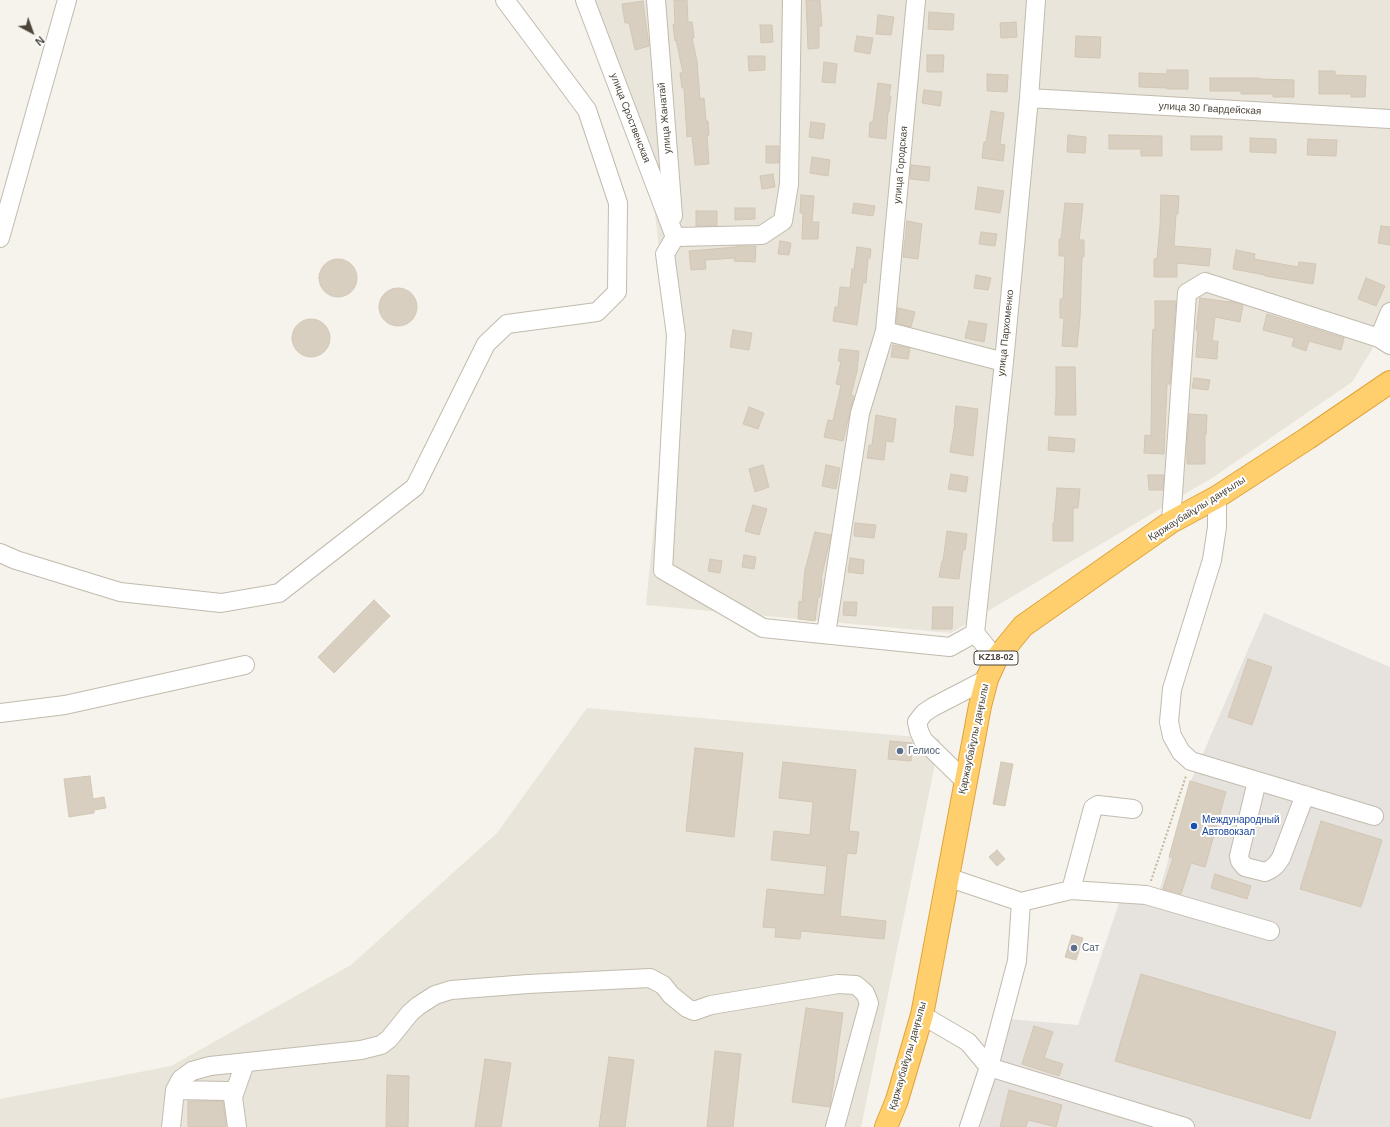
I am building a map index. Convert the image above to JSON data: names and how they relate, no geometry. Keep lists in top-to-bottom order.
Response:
{
  "streets": {
    "highway": ["Қаржаубайұлы даңғылы", "KZ18-02"],
    "street": [
      "улица 30 Гвардейская",
      "улица Сроственская",
      "улица Жанатай",
      "улица Городская",
      "улица Пархоменко"
    ]
  },
  "crossings": [
    ["улица 30 Гвардейская", "улица Пархоменко"],
    ["улица Сроственская", "улица Жанатай"]
  ],
  "places": ["Гелиос", "Международный Автовокзал", "Сат"],
  "north": "bottom right"
}
